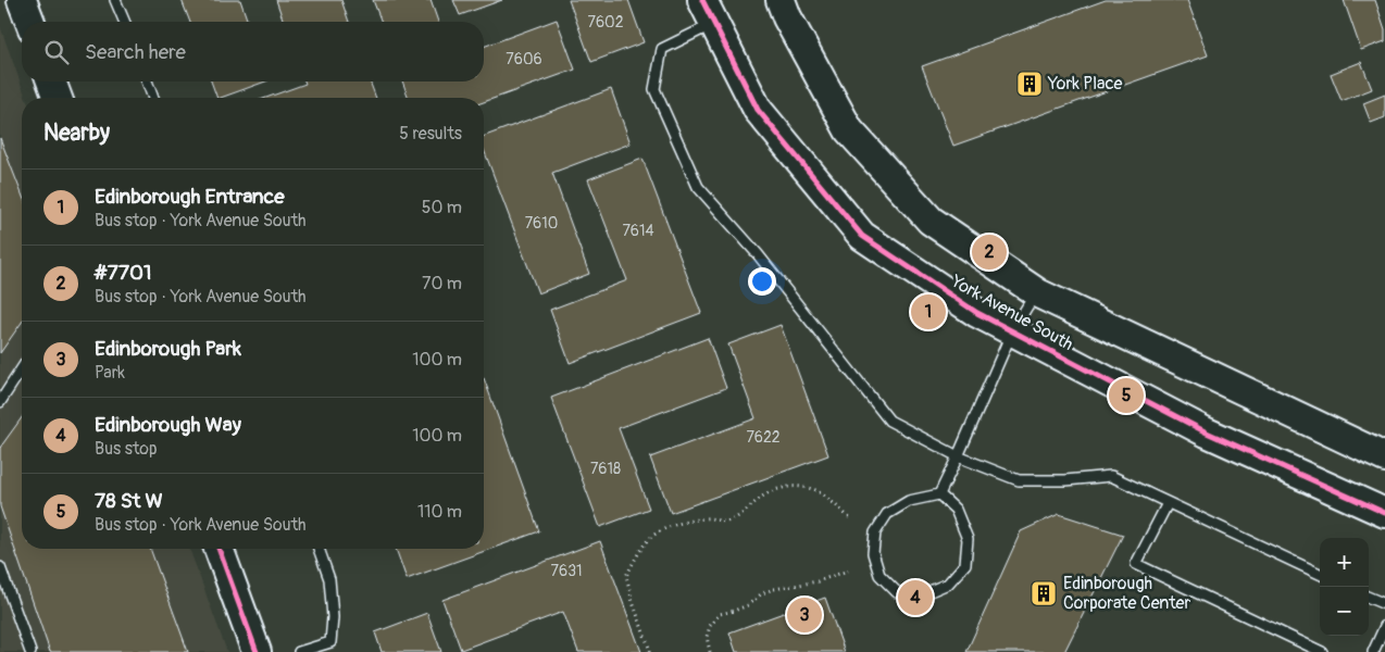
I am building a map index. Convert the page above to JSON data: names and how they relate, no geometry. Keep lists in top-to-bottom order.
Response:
{
  "streets": {
    "street": ["York Avenue South"]
  },
  "places": {
    "building": ["York Place", "Edinborough Corporate Center"]
  },
  "house_numbers": [
    "7602",
    "7606",
    "7610",
    "7614",
    "7622",
    "7618",
    "7631"
  ],
  "page": {
    "search": "Search here",
    "heading": ["Nearby", "5 results"],
    "list": [
      {
        "mark": "1",
        "name": "Edinborough Entrance",
        "note": "Bus stop · York Avenue South",
        "value": "50 m"
      },
      {
        "mark": "2",
        "name": "#7701",
        "note": "Bus stop · York Avenue South",
        "value": "70 m"
      },
      {
        "mark": "3",
        "name": "Edinborough Park",
        "note": "Park",
        "value": "100 m"
      },
      {
        "mark": "4",
        "name": "Edinborough Way",
        "note": "Bus stop",
        "value": "100 m"
      },
      {
        "mark": "5",
        "name": "78 St W",
        "note": "Bus stop · York Avenue South",
        "value": "110 m"
      }
    ],
    "pins": [
      "2",
      "1",
      "5",
      "4",
      "3"
    ],
    "map_buttons": ["+", "−"]
  }
}
